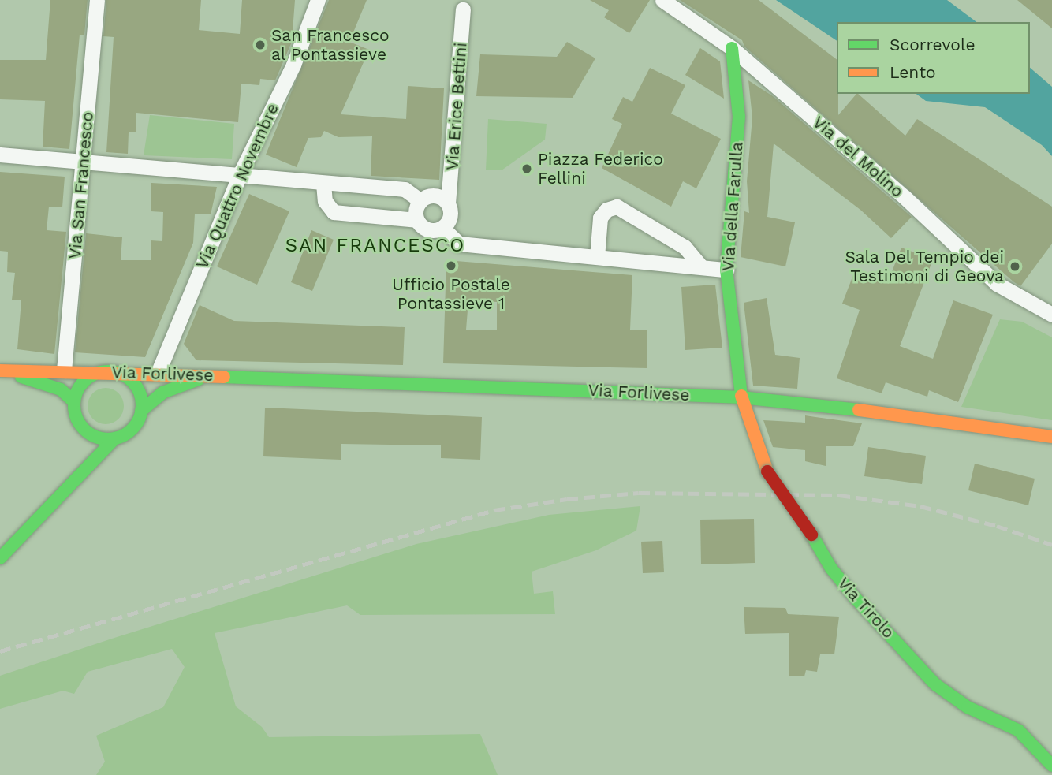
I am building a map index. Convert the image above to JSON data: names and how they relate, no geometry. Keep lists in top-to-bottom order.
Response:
{
  "streets": {
    "street": [
      "Via Erice Bettini",
      "Via del Molino",
      "Via San Francesco",
      "Via Quattro Novembre",
      "Via della Farulla",
      "Via Forlivese",
      "Via Tirolo"
    ]
  },
  "crossings": [
    ["Via del Molino", "Via della Farulla"],
    ["Via San Francesco", "Via Forlivese"],
    ["Via Quattro Novembre", "Via Forlivese"],
    ["Via della Farulla", "Via Forlivese"],
    ["Via della Farulla", "Via Tirolo"],
    ["Via Forlivese", "Via Tirolo"]
  ],
  "districts": ["SAN FRANCESCO"],
  "places": [
    "San Francesco al Pontassieve",
    "Piazza Federico Fellini",
    "Ufficio Postale Pontassieve 1",
    "Sala Del Tempio dei Testimoni di Geova"
  ],
  "legend": ["Scorrevole", "Lento"]
}
